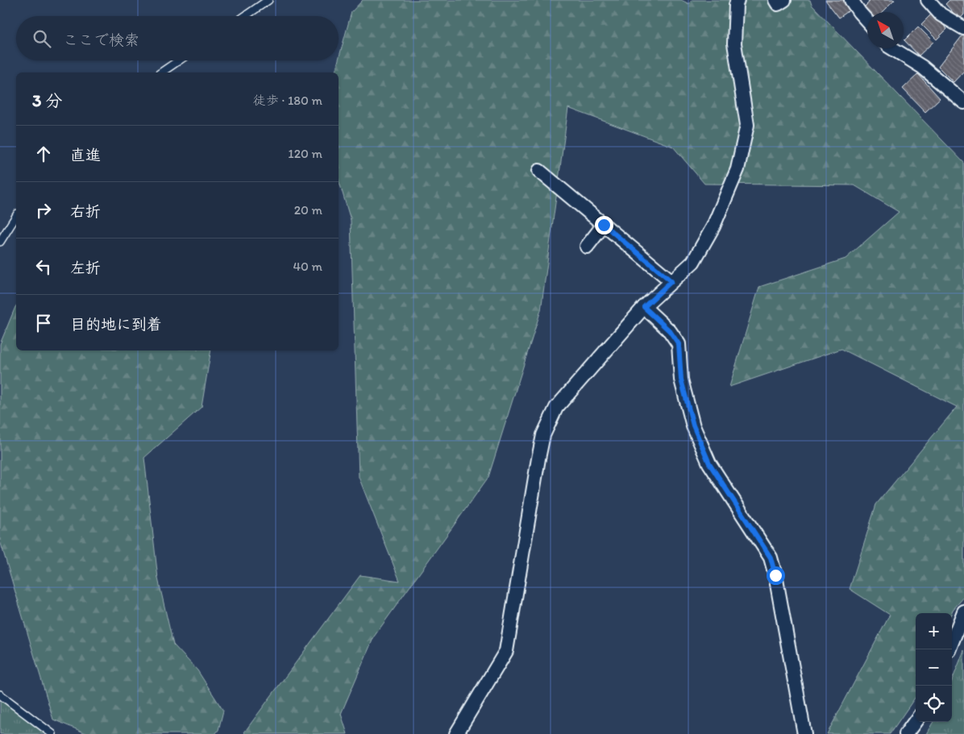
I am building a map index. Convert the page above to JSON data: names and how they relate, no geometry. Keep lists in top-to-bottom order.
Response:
{
  "north": "top left",
  "page": {
    "search": "ここで検索",
    "heading": ["3 分", "徒歩 · 180 m"],
    "list": [
      ["直進", "120 m"],
      ["右折", "20 m"],
      ["左折", "40 m"],
      "目的地に到着"
    ],
    "map_buttons": ["+", "−"]
  }
}
